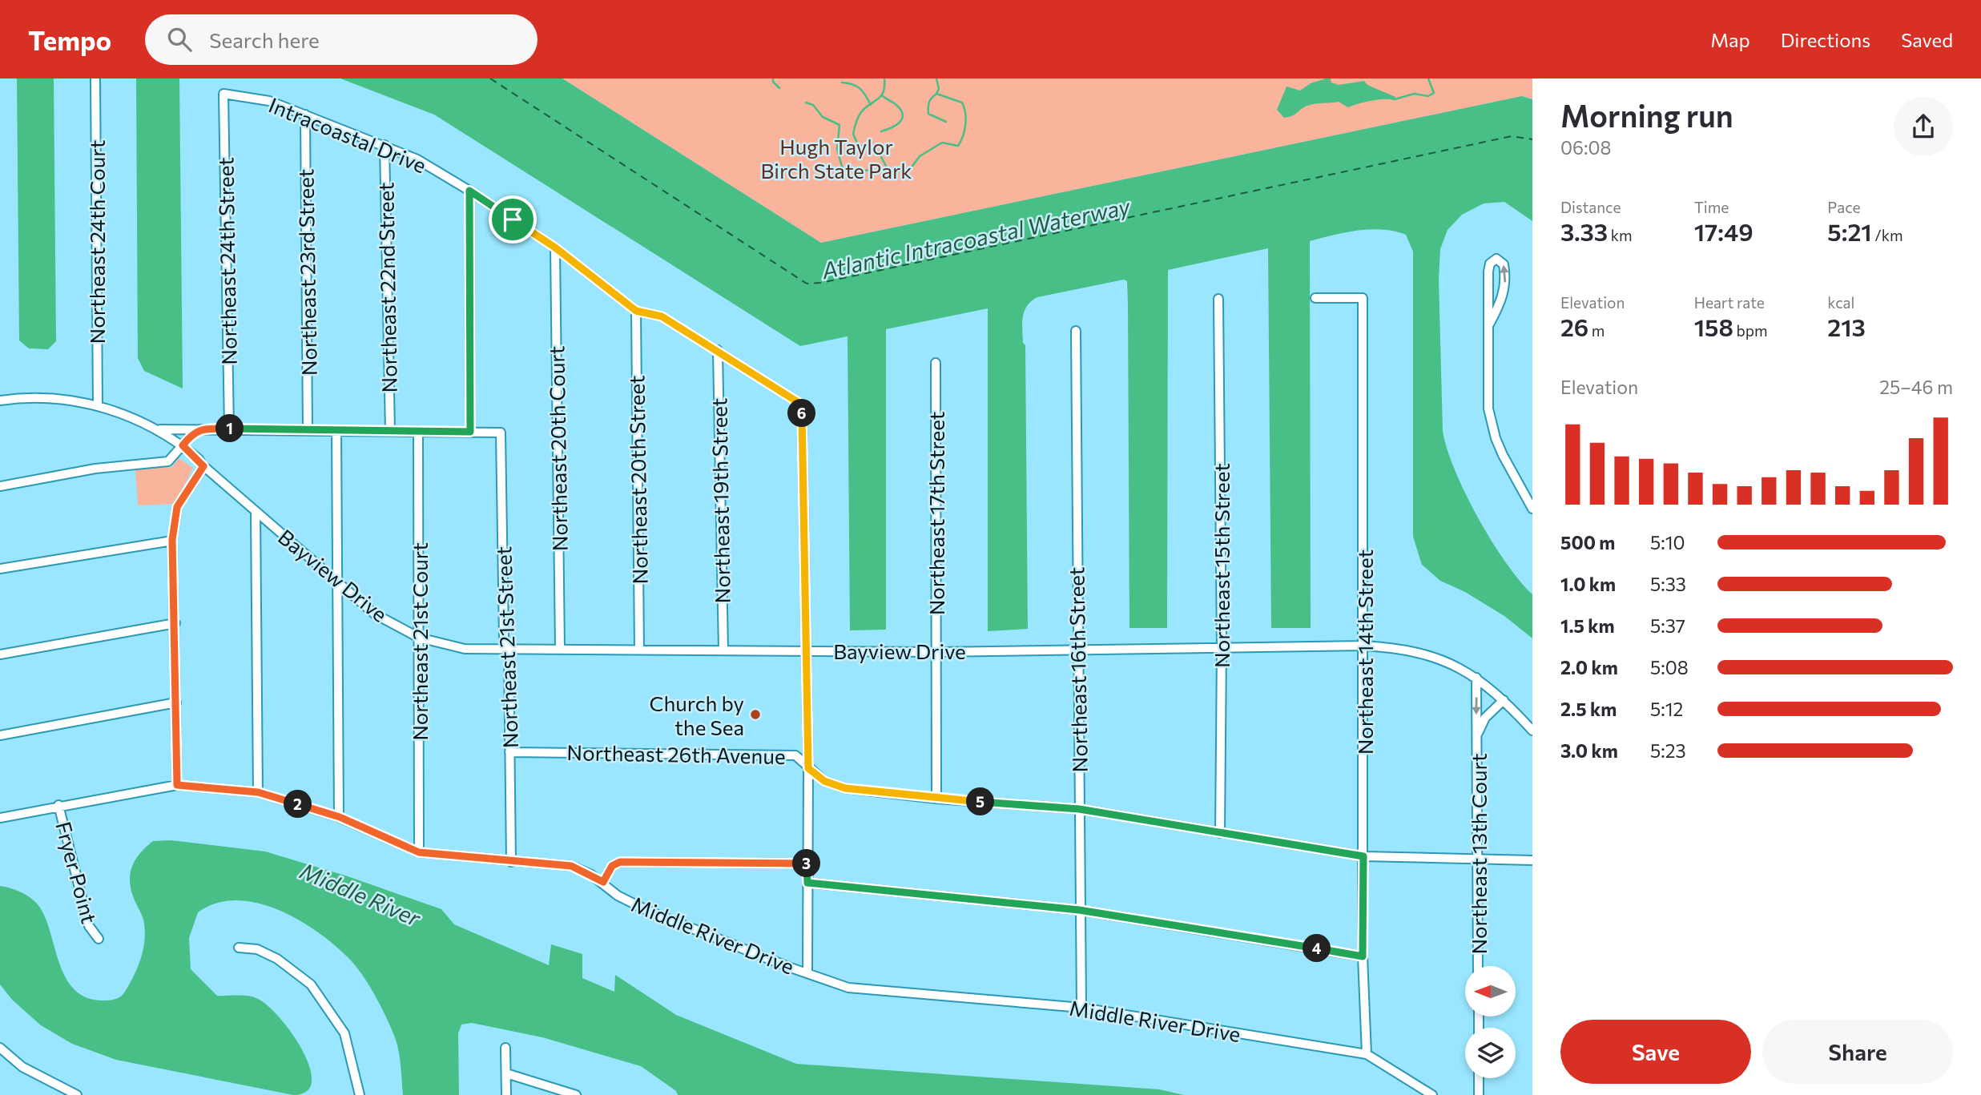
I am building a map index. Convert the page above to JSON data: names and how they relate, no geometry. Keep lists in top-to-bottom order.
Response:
{
  "streets": {
    "street": [
      "Intracoastal Drive",
      "Northeast 24th Court",
      "Northeast 24th Street",
      "Northeast 23rd Street",
      "Northeast 22nd Street",
      "Northeast 20th Court",
      "Northeast 20th Street",
      "Northeast 19th Street",
      "Northeast 17th Street",
      "Northeast 15th Street",
      "Bayview Drive",
      "Northeast 21st Court",
      "Northeast 21st Street",
      "Northeast 14th Street",
      "Northeast 16th Street",
      "Northeast 26th Avenue",
      "Northeast 13th Court",
      "Fryer Point",
      "Middle River Drive"
    ]
  },
  "crossings": [
    ["Intracoastal Drive", "Northeast 24th Street"],
    ["Intracoastal Drive", "Northeast 23rd Street"],
    ["Intracoastal Drive", "Northeast 22nd Street"],
    ["Intracoastal Drive", "Northeast 20th Court"],
    ["Intracoastal Drive", "Northeast 20th Street"],
    ["Intracoastal Drive", "Northeast 19th Street"],
    ["Intracoastal Drive", "Bayview Drive"],
    ["Northeast 24th Court", "Bayview Drive"],
    ["Northeast 20th Court", "Bayview Drive"],
    ["Northeast 20th Street", "Bayview Drive"],
    ["Northeast 19th Street", "Bayview Drive"],
    ["Northeast 17th Street", "Bayview Drive"],
    ["Northeast 17th Street", "Northeast 26th Avenue"],
    ["Northeast 15th Street", "Bayview Drive"],
    ["Northeast 15th Street", "Northeast 26th Avenue"],
    ["Bayview Drive", "Northeast 21st Court"],
    ["Bayview Drive", "Northeast 21st Street"],
    ["Bayview Drive", "Northeast 14th Street"],
    ["Bayview Drive", "Northeast 16th Street"],
    ["Bayview Drive", "Northeast 13th Court"],
    ["Northeast 21st Court", "Middle River Drive"],
    ["Northeast 21st Street", "Northeast 26th Avenue"],
    ["Northeast 21st Street", "Middle River Drive"],
    ["Northeast 14th Street", "Northeast 26th Avenue"],
    ["Northeast 14th Street", "Middle River Drive"],
    ["Northeast 16th Street", "Northeast 26th Avenue"],
    ["Northeast 16th Street", "Middle River Drive"],
    ["Northeast 26th Avenue", "Northeast 13th Court"],
    ["Fryer Point", "Middle River Drive"]
  ],
  "water": ["Atlantic Intracoastal Waterway", "Middle River"],
  "parks": ["Hugh Taylor Birch State Park"],
  "places": ["Church by the Sea"],
  "north": "left",
  "page": {
    "header": "Tempo",
    "search": "Search here",
    "nav": ["Map", "Directions", "Saved"],
    "heading": ["Morning run", "06:08"],
    "stats": [
      ["Distance", "3.33 km"],
      ["Time", "17:49"],
      ["Pace", "5:21 /km"],
      ["Elevation", "26 m"],
      ["Heart rate", "158 bpm"],
      ["kcal", "213"]
    ],
    "chart": ["Elevation", "25–46 m"],
    "pins": [
      "6",
      "1",
      "5",
      "2",
      "3",
      "4"
    ],
    "list": [
      {
        "name": "500 m",
        "note": "5:10"
      },
      {
        "name": "1.0 km",
        "note": "5:33"
      },
      {
        "name": "1.5 km",
        "note": "5:37"
      },
      {
        "name": "2.0 km",
        "note": "5:08"
      },
      {
        "name": "2.5 km",
        "note": "5:12"
      },
      {
        "name": "3.0 km",
        "note": "5:23"
      }
    ],
    "buttons": ["Save", "Share"]
  }
}
